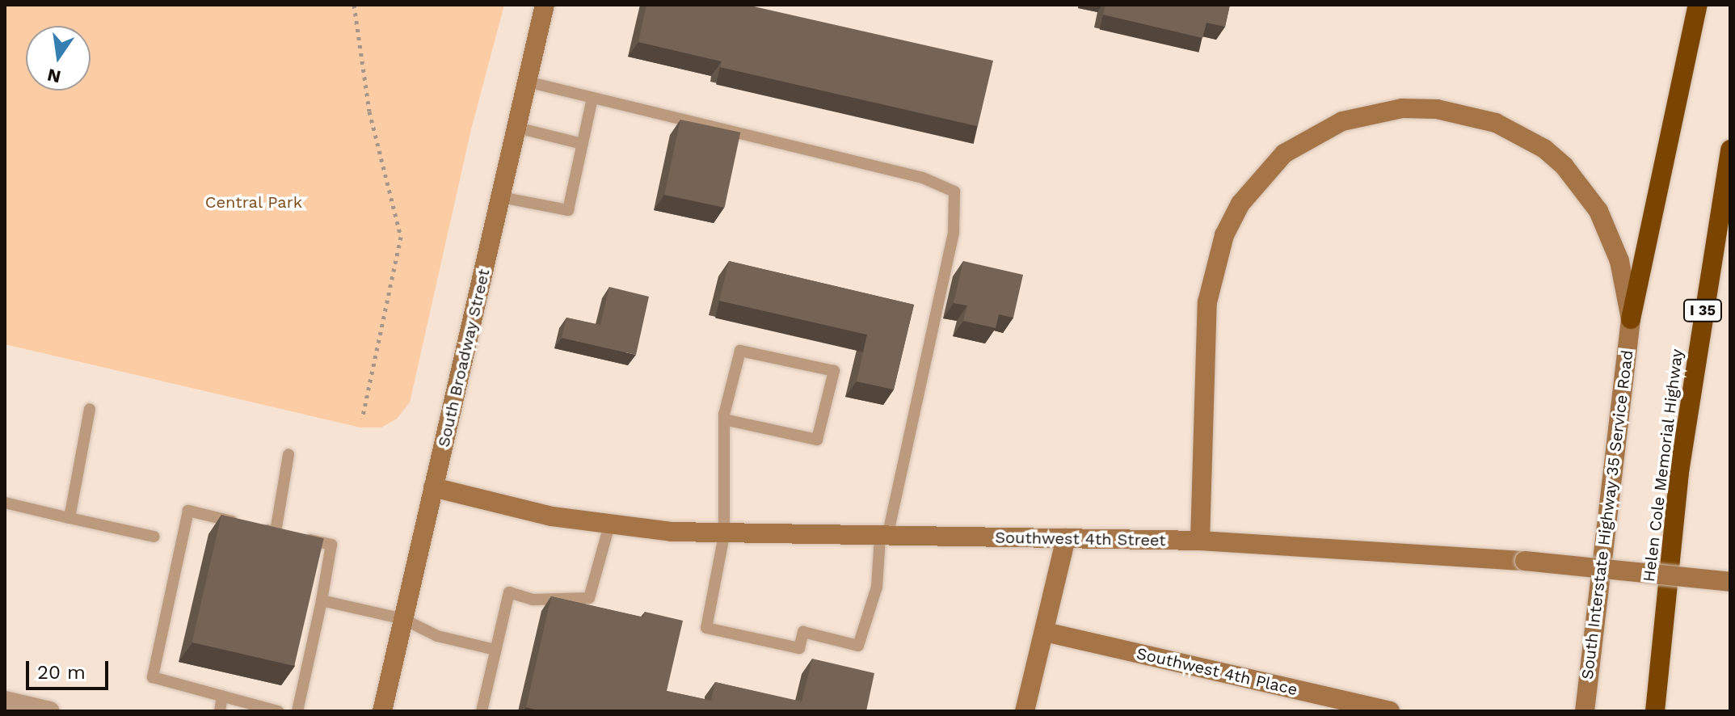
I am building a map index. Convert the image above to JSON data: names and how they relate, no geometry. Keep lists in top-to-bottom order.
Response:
{
  "streets": {
    "highway": ["I 35", "Helen Cole Memorial Highway"],
    "main road": [
      "South Broadway Street",
      "South Interstate Highway 35 Service Road",
      "Southwest 4th Street",
      "Southwest 4th Place"
    ]
  },
  "crossings": [
    ["South Broadway Street", "Southwest 4th Street"],
    ["South Interstate Highway 35 Service Road", "Southwest 4th Street"]
  ],
  "parks": ["Central Park"],
  "scale_bar": "20 m",
  "north": "bottom"
}
